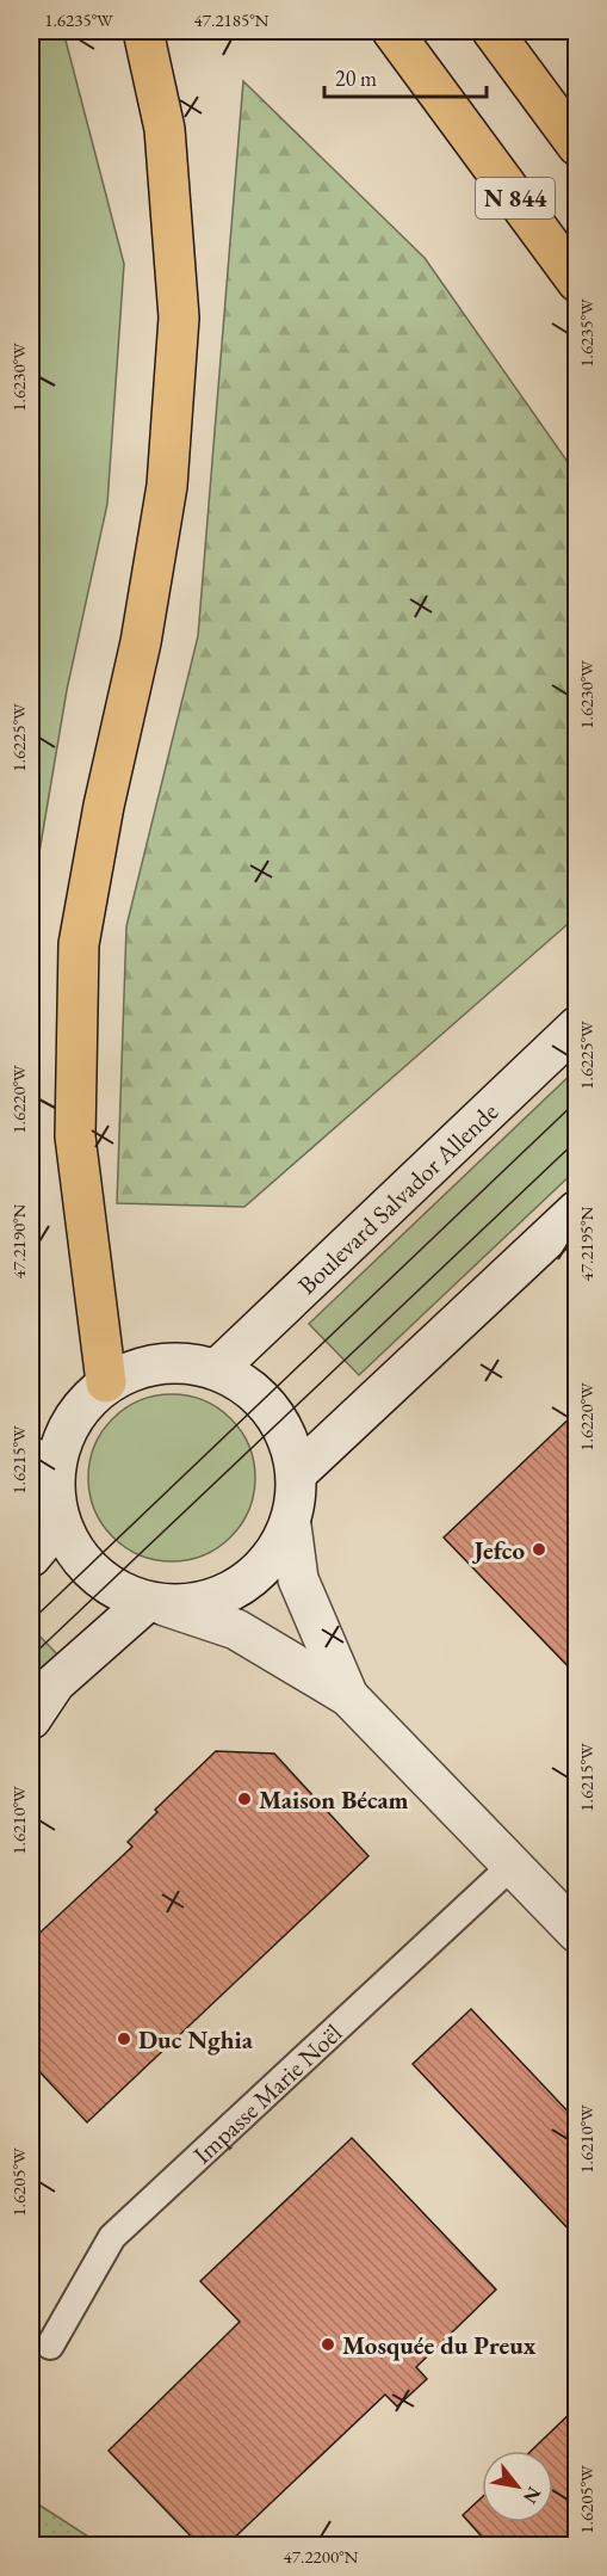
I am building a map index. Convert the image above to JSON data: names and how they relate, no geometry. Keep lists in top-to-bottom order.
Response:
{
  "streets": {
    "highway": ["N 844"],
    "street": ["Boulevard Salvador Allende"],
    "lane": ["Impasse Marie Noël"]
  },
  "places": [
    "Jefco",
    "Maison Bécam",
    "Duc Nghia",
    "Mosquée du Preux"
  ],
  "scale_bar": "20 m",
  "north": "bottom right",
  "coordinates": [
    "1.6235°W",
    "47.2185°N",
    "1.6230°W",
    "1.6225°W",
    "1.6220°W",
    "47.2190°N",
    "47.2195°N",
    "1.6215°W",
    "1.6210°W",
    "1.6205°W",
    "47.2200°N"
  ]
}
